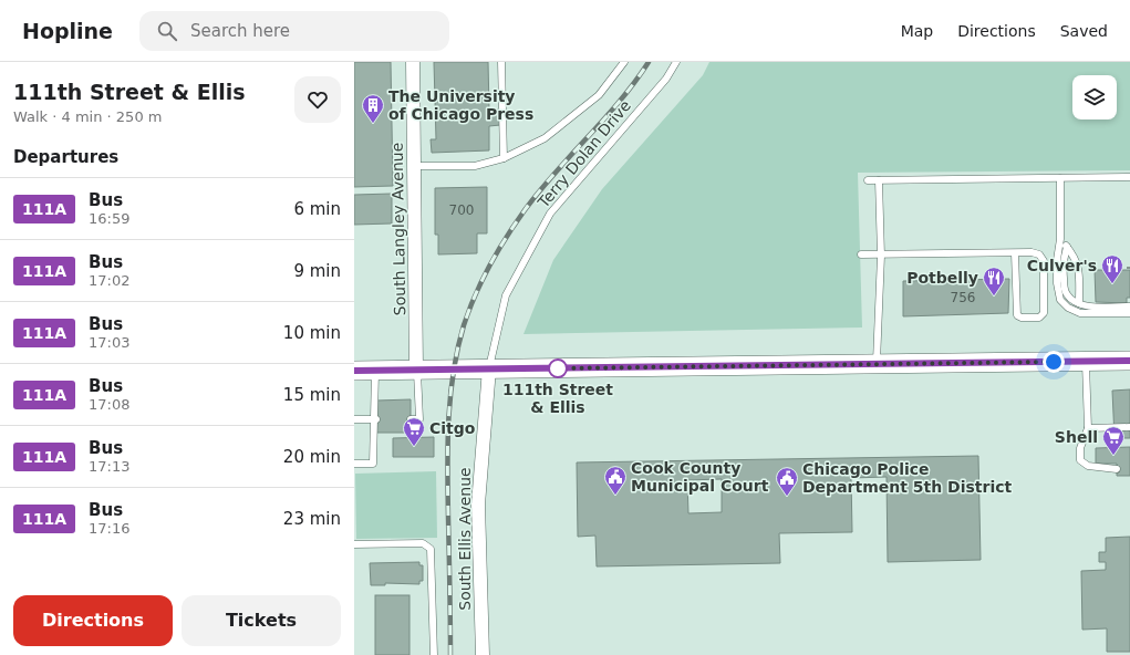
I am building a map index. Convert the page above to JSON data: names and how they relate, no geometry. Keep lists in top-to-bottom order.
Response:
{
  "streets": {
    "street": ["South Langley Avenue", "South Ellis Avenue"],
    "lane": ["Terry Dolan Drive"]
  },
  "crossings": [
    ["Terry Dolan Drive", "South Ellis Avenue"]
  ],
  "places": {
    "building": ["The University of Chicago Press"],
    "restaurant": ["Culver's", "Potbelly"],
    "other": ["111th Street & Ellis"],
    "supermarket": ["Citgo", "Shell"],
    "public building": ["Cook County Municipal Court", "Chicago Police Department 5th District"]
  },
  "lines": ["bus line 111A"],
  "house_numbers": ["700", "756"],
  "page": {
    "header": "Hopline",
    "search": "Search here",
    "nav": ["Map", "Directions", "Saved"],
    "heading": [
      ["111th Street & Ellis", "Walk · 4 min · 250 m"],
      "Departures"
    ],
    "list": [
      {
        "mark": "111A",
        "name": "Bus",
        "note": "16:59",
        "value": "6 min"
      },
      {
        "mark": "111A",
        "name": "Bus",
        "note": "17:02",
        "value": "9 min"
      },
      {
        "mark": "111A",
        "name": "Bus",
        "note": "17:03",
        "value": "10 min"
      },
      {
        "mark": "111A",
        "name": "Bus",
        "note": "17:08",
        "value": "15 min"
      },
      {
        "mark": "111A",
        "name": "Bus",
        "note": "17:13",
        "value": "20 min"
      },
      {
        "mark": "111A",
        "name": "Bus",
        "note": "17:16",
        "value": "23 min"
      }
    ],
    "buttons": ["Directions", "Tickets"]
  }
}
